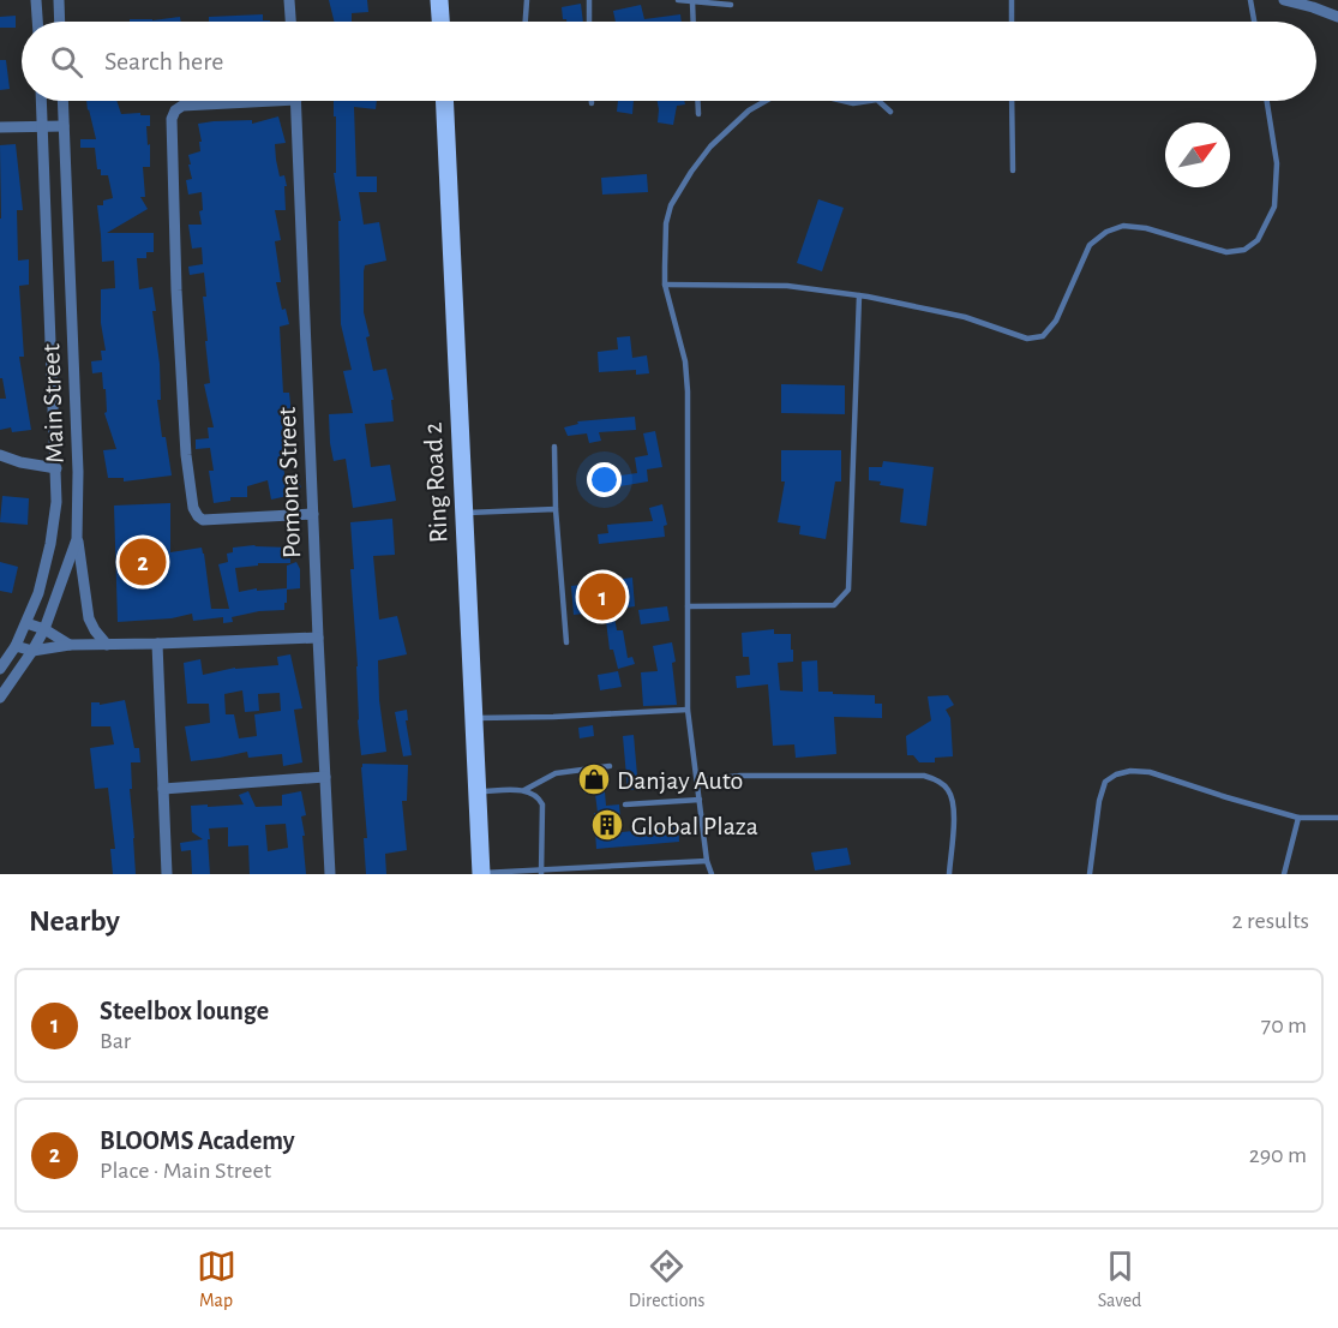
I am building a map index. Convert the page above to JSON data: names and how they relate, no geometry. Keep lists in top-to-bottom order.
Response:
{
  "streets": {
    "main road": ["Ring Road 2"],
    "street": ["Main Street", "Pomona Street"]
  },
  "places": {
    "shop": ["Danjay Auto"],
    "building": ["Global Plaza"]
  },
  "north": "top right",
  "page": {
    "search": "Search here",
    "pins": ["2", "1"],
    "heading": ["Nearby", "2 results"],
    "list": [
      {
        "mark": "1",
        "name": "Steelbox lounge",
        "note": "Bar",
        "value": "70 m"
      },
      {
        "mark": "2",
        "name": "BLOOMS Academy",
        "note": "Place · Main Street",
        "value": "290 m"
      }
    ],
    "nav": ["Map", "Directions", "Saved"]
  }
}
